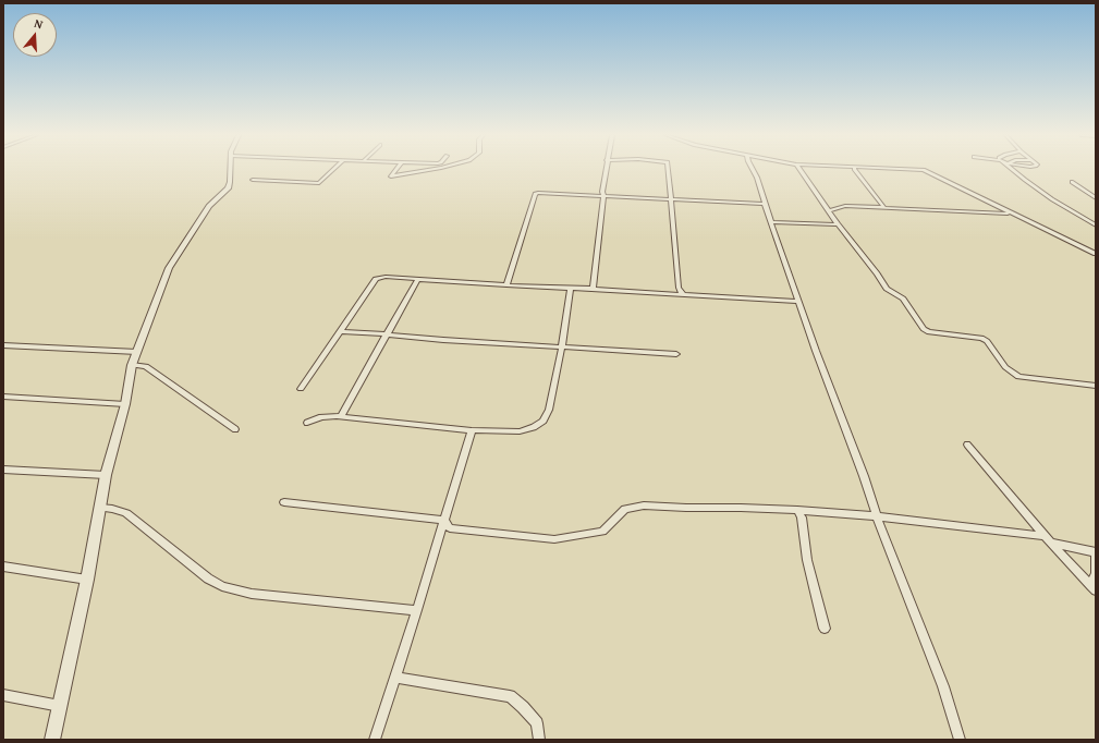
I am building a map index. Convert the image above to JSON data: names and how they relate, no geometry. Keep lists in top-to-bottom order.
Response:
{
  "north": "top"
}
